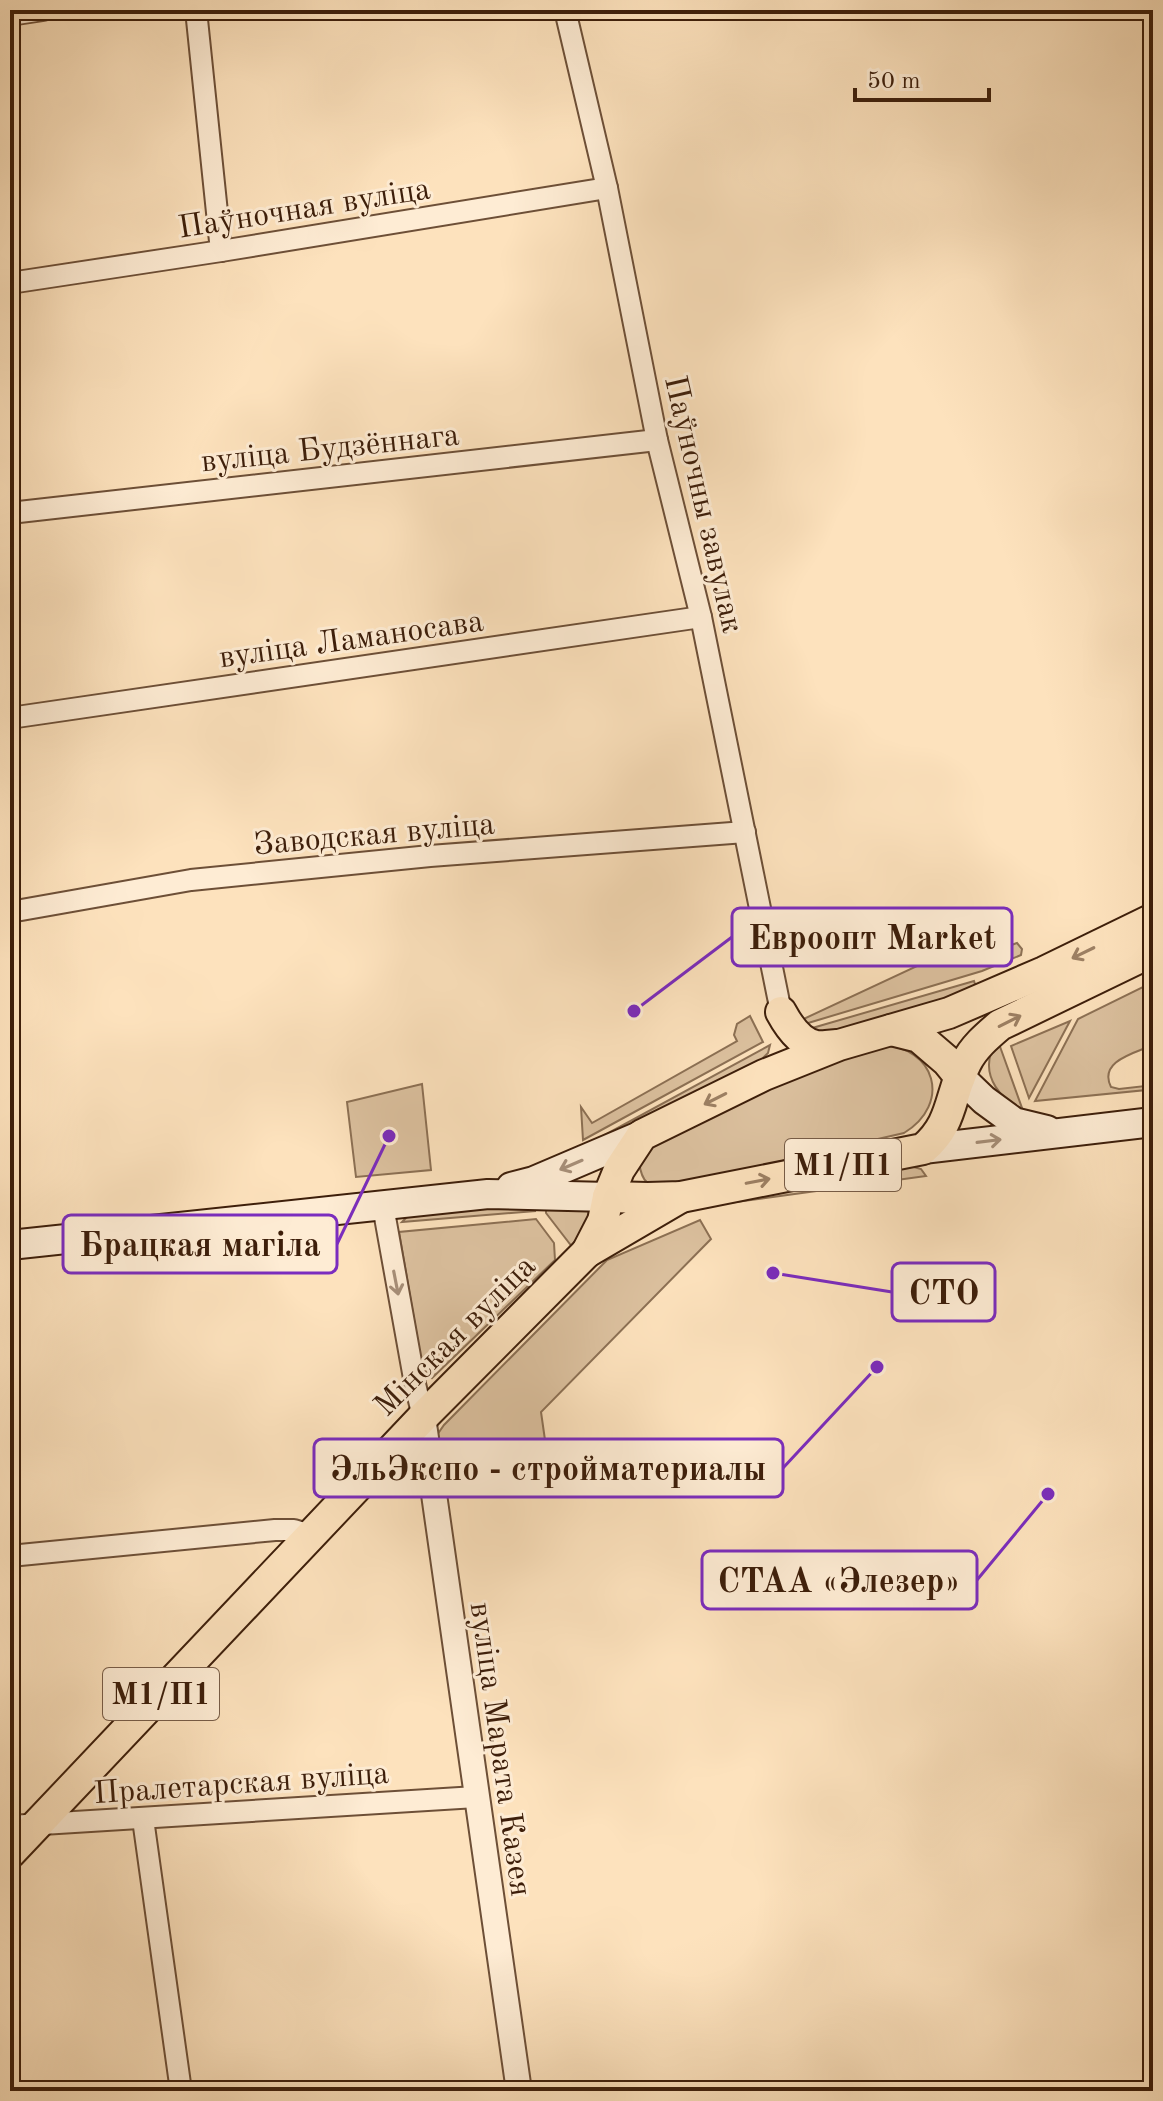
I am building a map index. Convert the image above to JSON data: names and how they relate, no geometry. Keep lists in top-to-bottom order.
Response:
{
  "streets": {
    "main road": ["М1/П1", "Мінская вуліца"],
    "street": [
      "Паўночная вуліца",
      "вуліца Будзённага",
      "Паўночны завулак",
      "вуліца Ламаносава",
      "Заводская вуліца",
      "вуліца Марата Казея",
      "Пралетарская вуліца"
    ]
  },
  "crossings": [
    ["Паўночная вуліца", "Паўночны завулак"],
    ["вуліца Будзённага", "Паўночны завулак"],
    ["Паўночны завулак", "вуліца Ламаносава"],
    ["Паўночны завулак", "Заводская вуліца"],
    ["М1/П1", "Мінская вуліца"],
    ["Мінская вуліца", "вуліца Марата Казея"],
    ["Мінская вуліца", "Пралетарская вуліца"],
    ["вуліца Марата Казея", "Пралетарская вуліца"]
  ],
  "places": [
    "Евроопт Market",
    "Брацкая магіла",
    "СТО",
    "ЭльЭкспо - стройматериалы",
    "СТАА «Элезер»"
  ],
  "scale_bar": "50 m"
}
